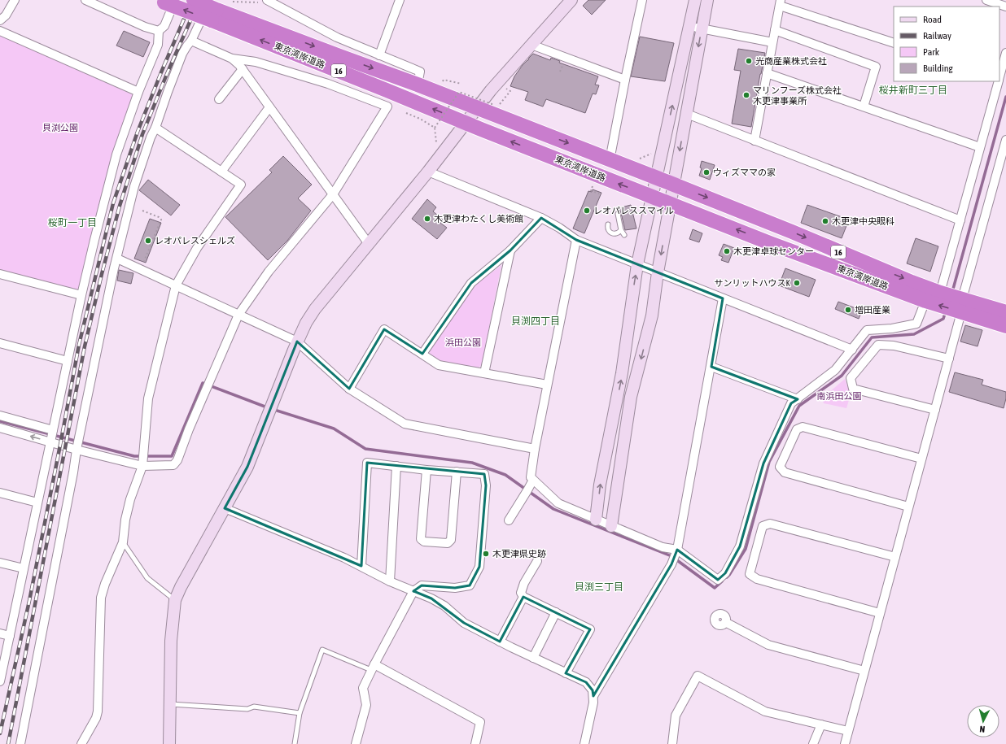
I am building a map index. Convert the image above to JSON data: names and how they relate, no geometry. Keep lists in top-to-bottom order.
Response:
{
  "streets": {
    "highway": ["東京湾岸道路", "16"]
  },
  "districts": [
    "桜井新町三丁目",
    "桜町一丁目",
    "貝渕四丁目",
    "貝渕三丁目"
  ],
  "parks": ["貝渕公園", "浜田公園", "南浜田公園"],
  "places": [
    "光商産業株式会社",
    "マリンフーズ株式会社 木更津事業所",
    "ウィズママの家",
    "レオパレススマイル",
    "木更津わたくし美術館",
    "木更津中央眼科",
    "レオパレスシェルズ",
    "木更津卓球センター",
    "サンリットハウスK",
    "増田産業",
    "木更津県史跡"
  ],
  "legend": [
    "Road",
    "Railway",
    "Park",
    "Building"
  ],
  "north": "bottom"
}
